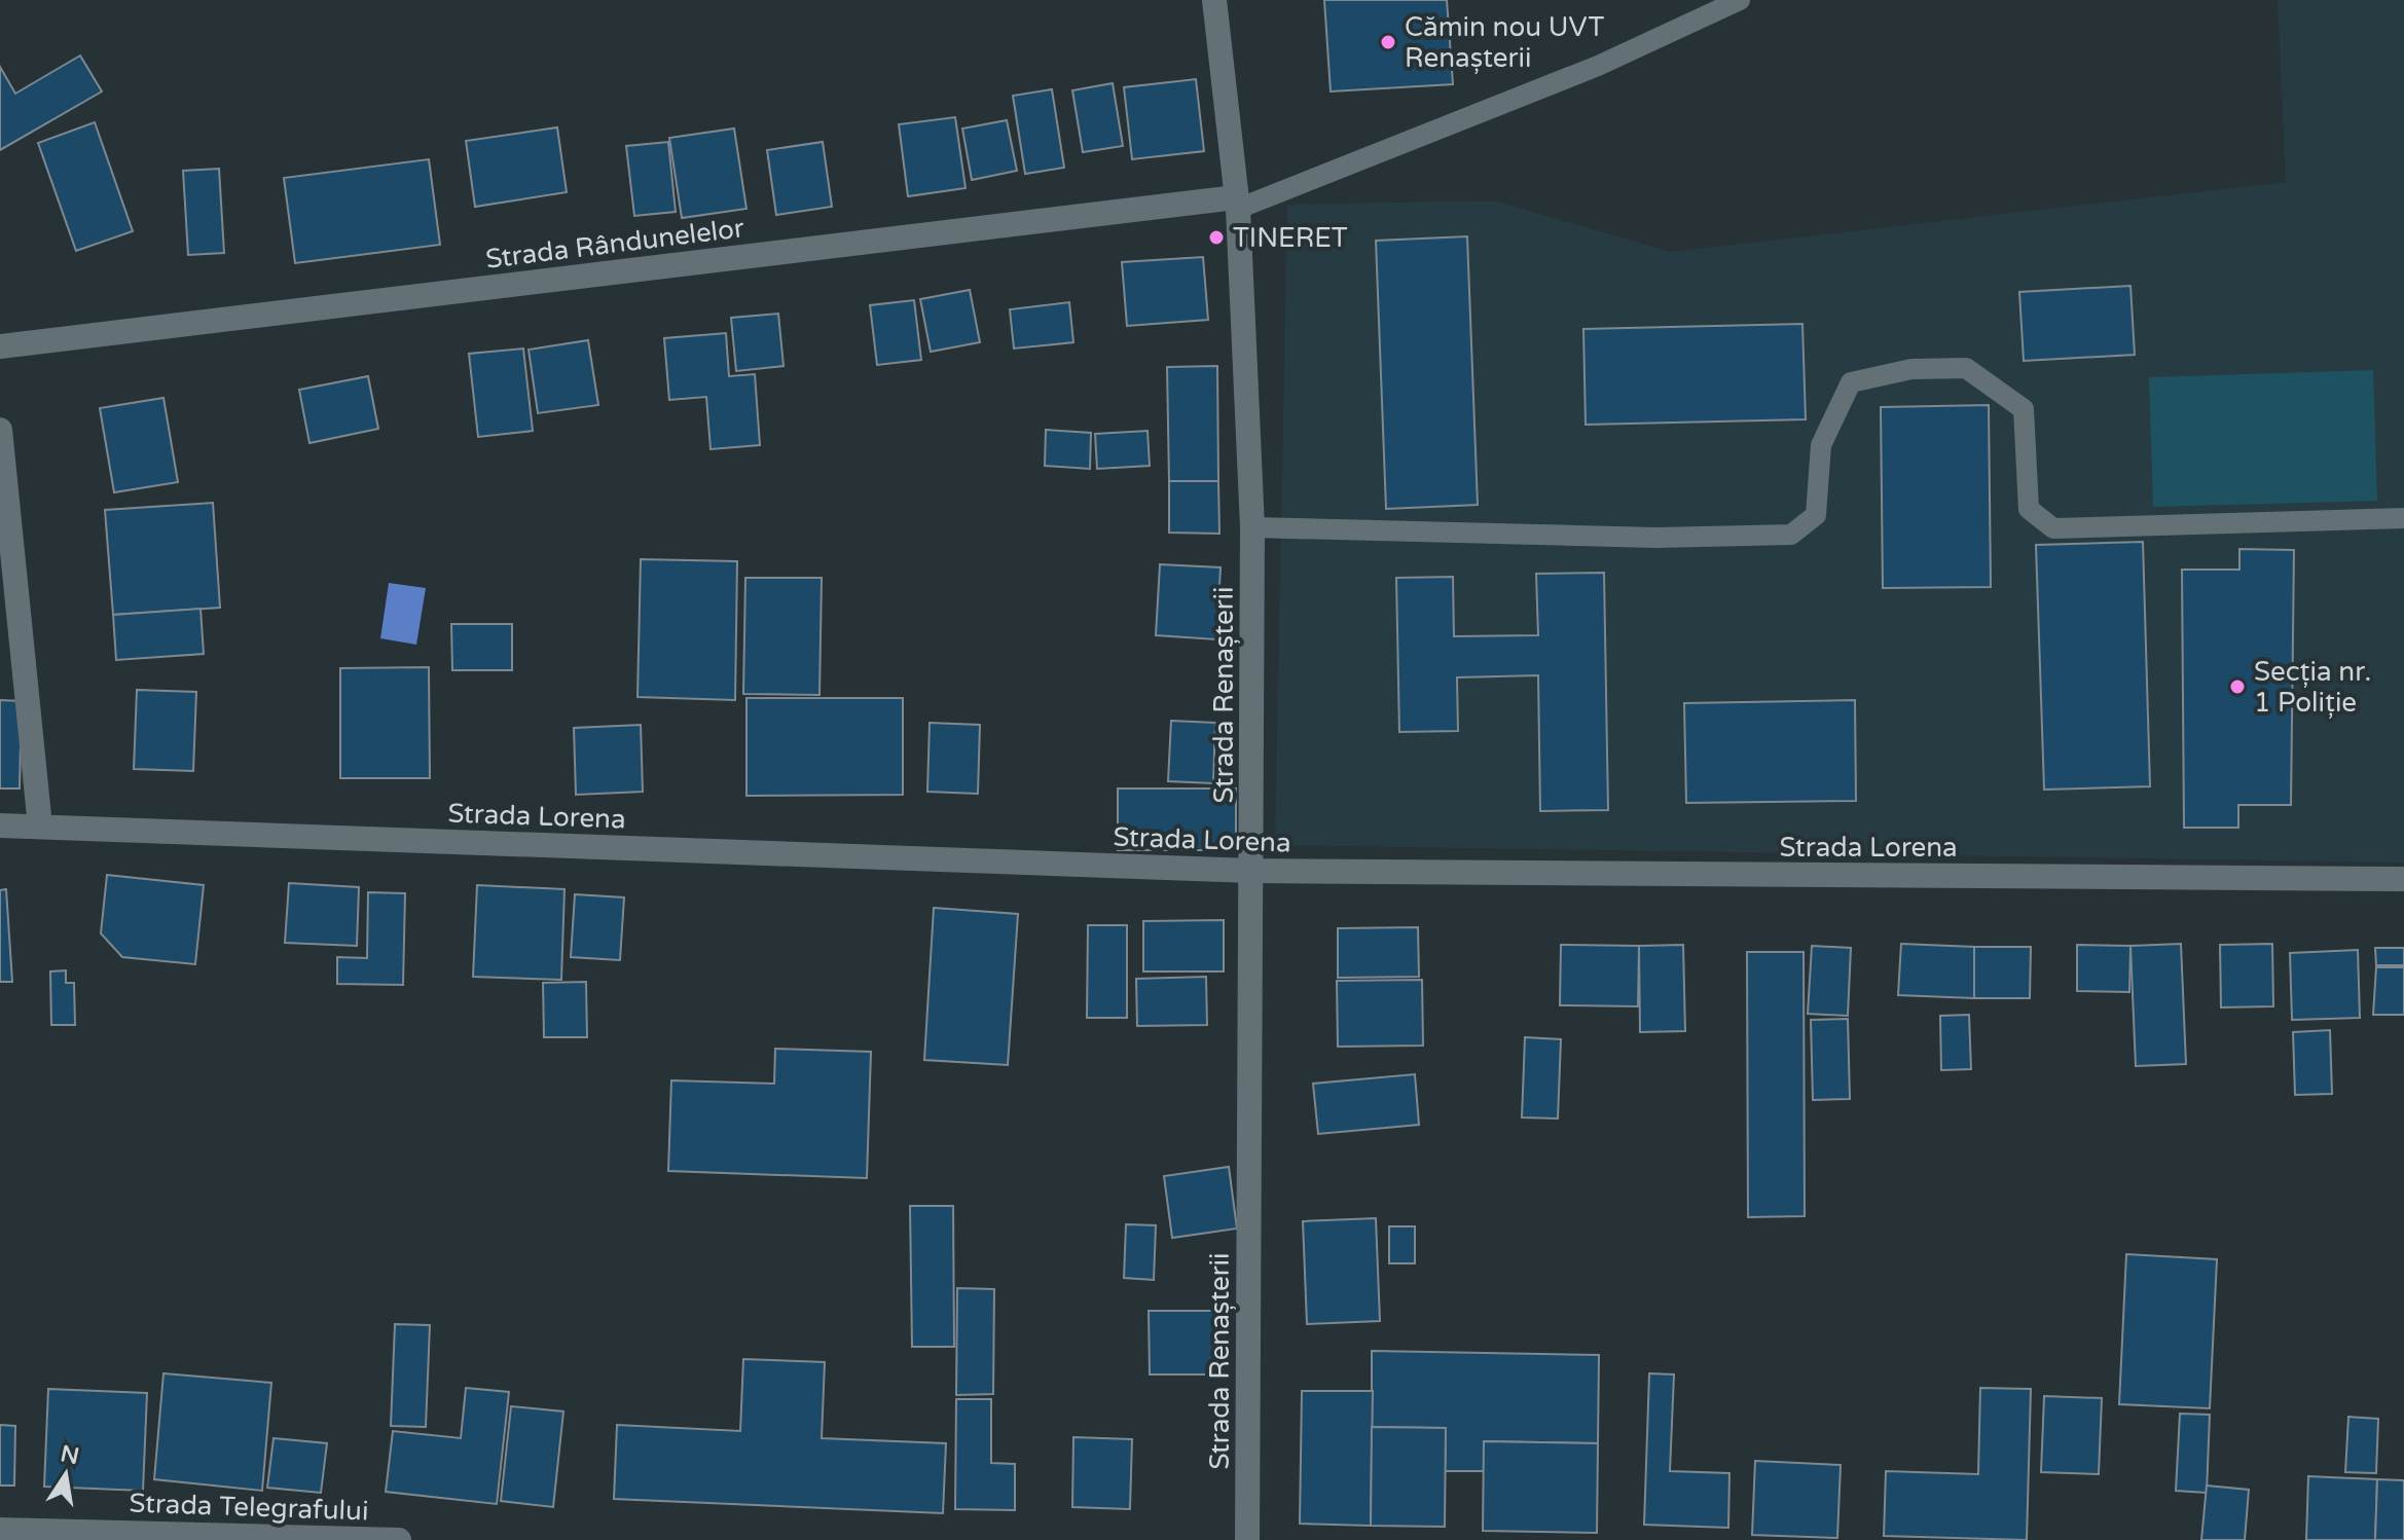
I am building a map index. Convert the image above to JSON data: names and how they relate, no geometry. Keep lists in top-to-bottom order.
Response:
{
  "streets": {
    "street": [
      "Strada Rândunelelor",
      "Strada Renașterii",
      "Strada Lorena",
      "Strada Telegrafului"
    ]
  },
  "crossings": [
    ["Strada Rândunelelor", "Strada Renașterii"],
    ["Strada Renașterii", "Strada Lorena"]
  ],
  "places": ["Cămin nou UVT Renașterii", "TINERET", "Secția nr. 1 Poliție"],
  "north": "top"
}
